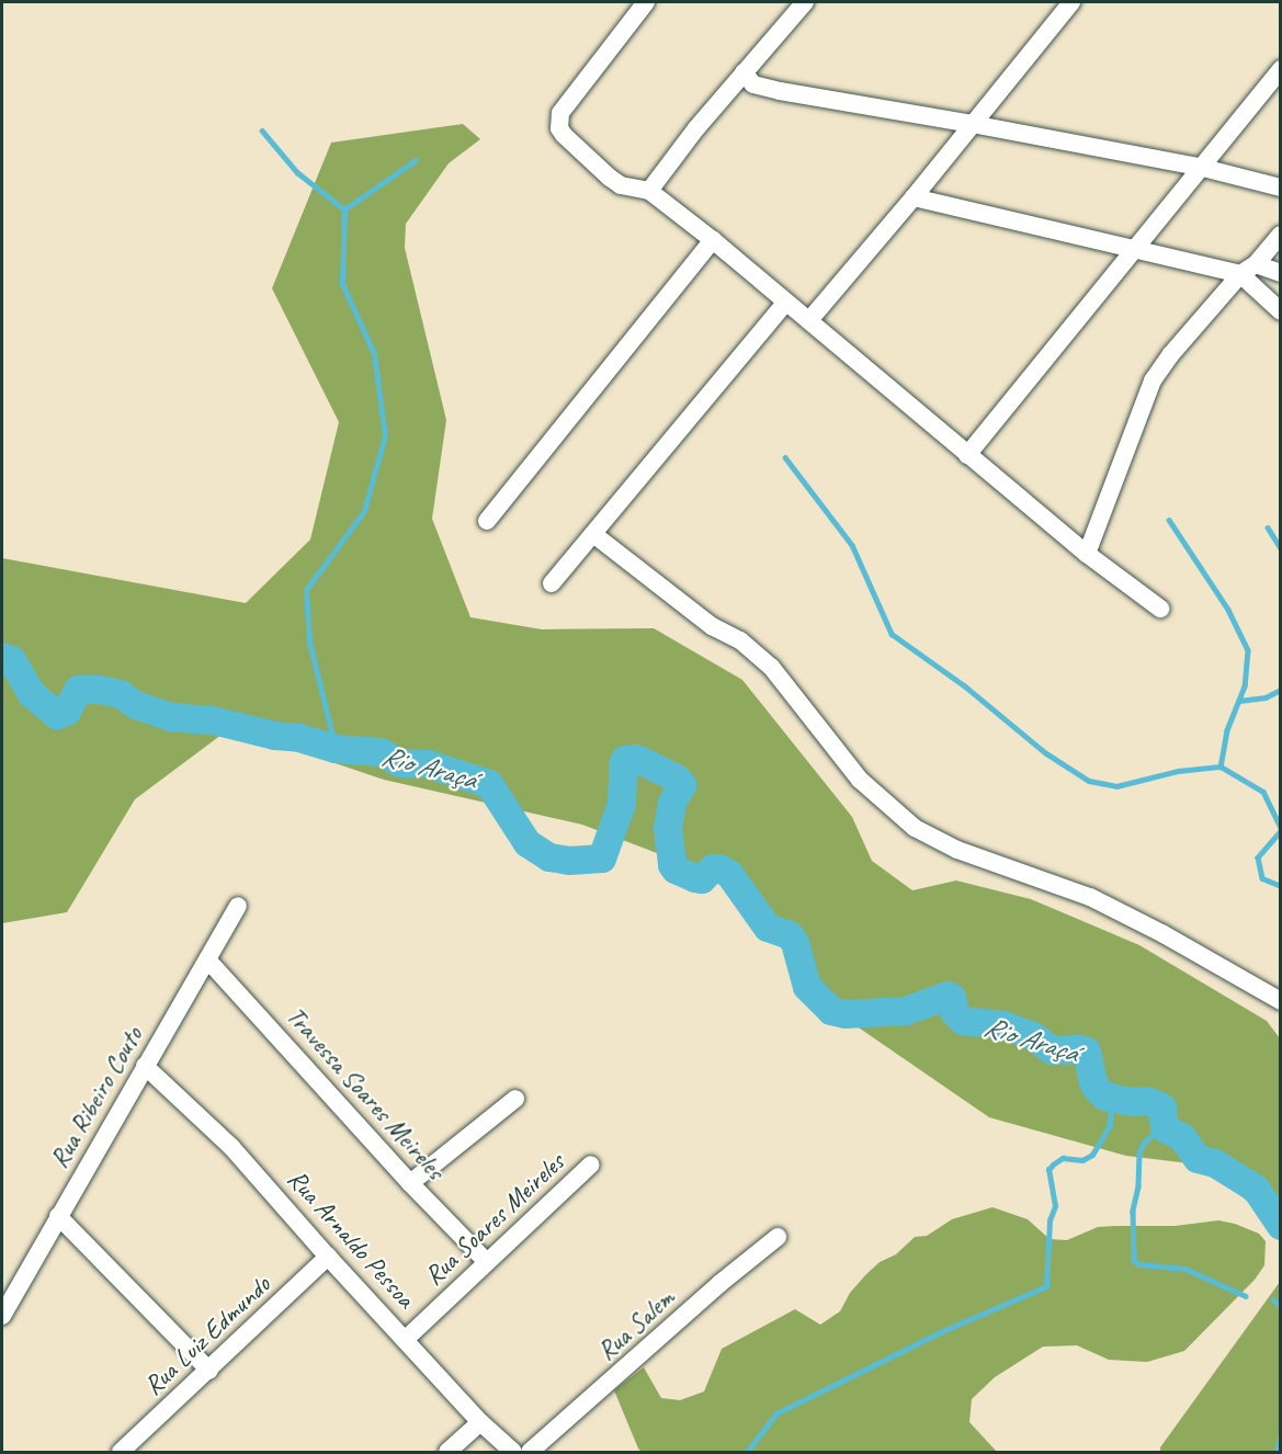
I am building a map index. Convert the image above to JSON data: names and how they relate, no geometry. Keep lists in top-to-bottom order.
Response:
{
  "streets": {
    "street": [
      "Travessa Soares Meireles",
      "Rua Ribeiro Couto",
      "Rua Soares Meireles",
      "Rua Arnaldo Pessoa",
      "Rua Salem",
      "Rua Luiz Edmundo"
    ]
  },
  "crossings": [
    ["Travessa Soares Meireles", "Rua Ribeiro Couto"],
    ["Travessa Soares Meireles", "Rua Soares Meireles"],
    ["Rua Ribeiro Couto", "Rua Arnaldo Pessoa"],
    ["Rua Soares Meireles", "Rua Arnaldo Pessoa"],
    ["Rua Arnaldo Pessoa", "Rua Luiz Edmundo"]
  ],
  "water": ["Rio Araçá"]
}
